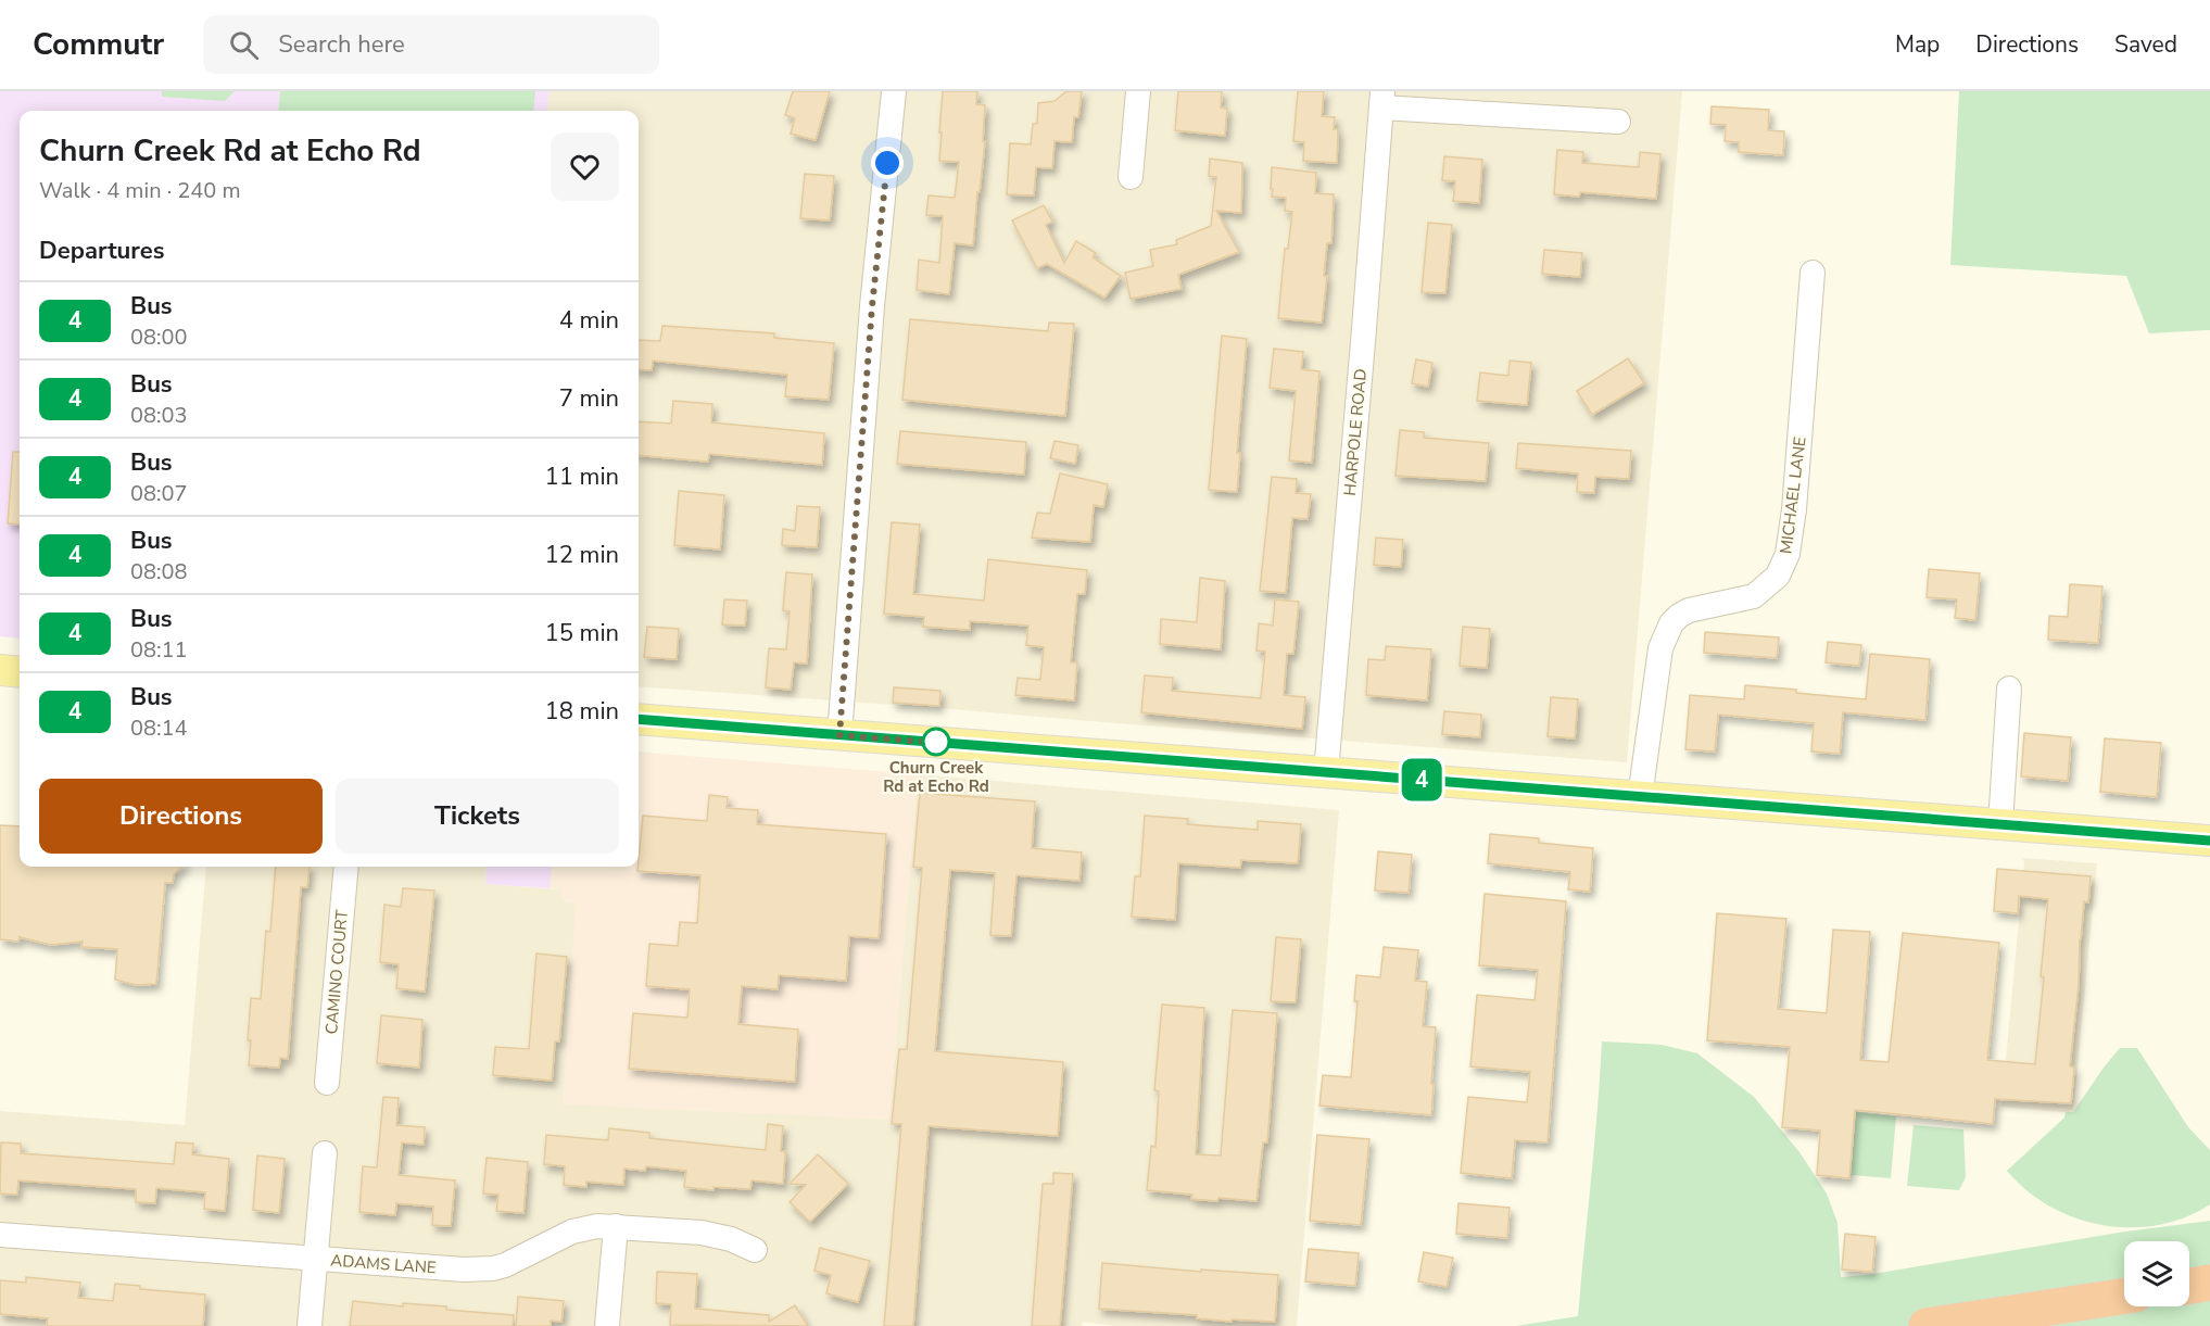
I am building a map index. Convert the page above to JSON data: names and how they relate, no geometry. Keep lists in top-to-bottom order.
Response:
{
  "streets": {
    "street": [
      "HARPOLE ROAD",
      "MICHAEL LANE",
      "CAMINO COURT",
      "ADAMS LANE"
    ]
  },
  "places": ["Churn Creek Rd at Echo Rd"],
  "lines": ["bus line 4"],
  "page": {
    "header": "Commutr",
    "search": "Search here",
    "nav": ["Map", "Directions", "Saved"],
    "on_map": "4",
    "heading": [
      ["Churn Creek Rd at Echo Rd", "Walk · 4 min · 240 m"],
      "Departures"
    ],
    "list": [
      {
        "mark": "4",
        "name": "Bus",
        "note": "08:00",
        "value": "4 min"
      },
      {
        "mark": "4",
        "name": "Bus",
        "note": "08:03",
        "value": "7 min"
      },
      {
        "mark": "4",
        "name": "Bus",
        "note": "08:07",
        "value": "11 min"
      },
      {
        "mark": "4",
        "name": "Bus",
        "note": "08:08",
        "value": "12 min"
      },
      {
        "mark": "4",
        "name": "Bus",
        "note": "08:11",
        "value": "15 min"
      },
      {
        "mark": "4",
        "name": "Bus",
        "note": "08:14",
        "value": "18 min"
      }
    ],
    "buttons": ["Directions", "Tickets"]
  }
}
